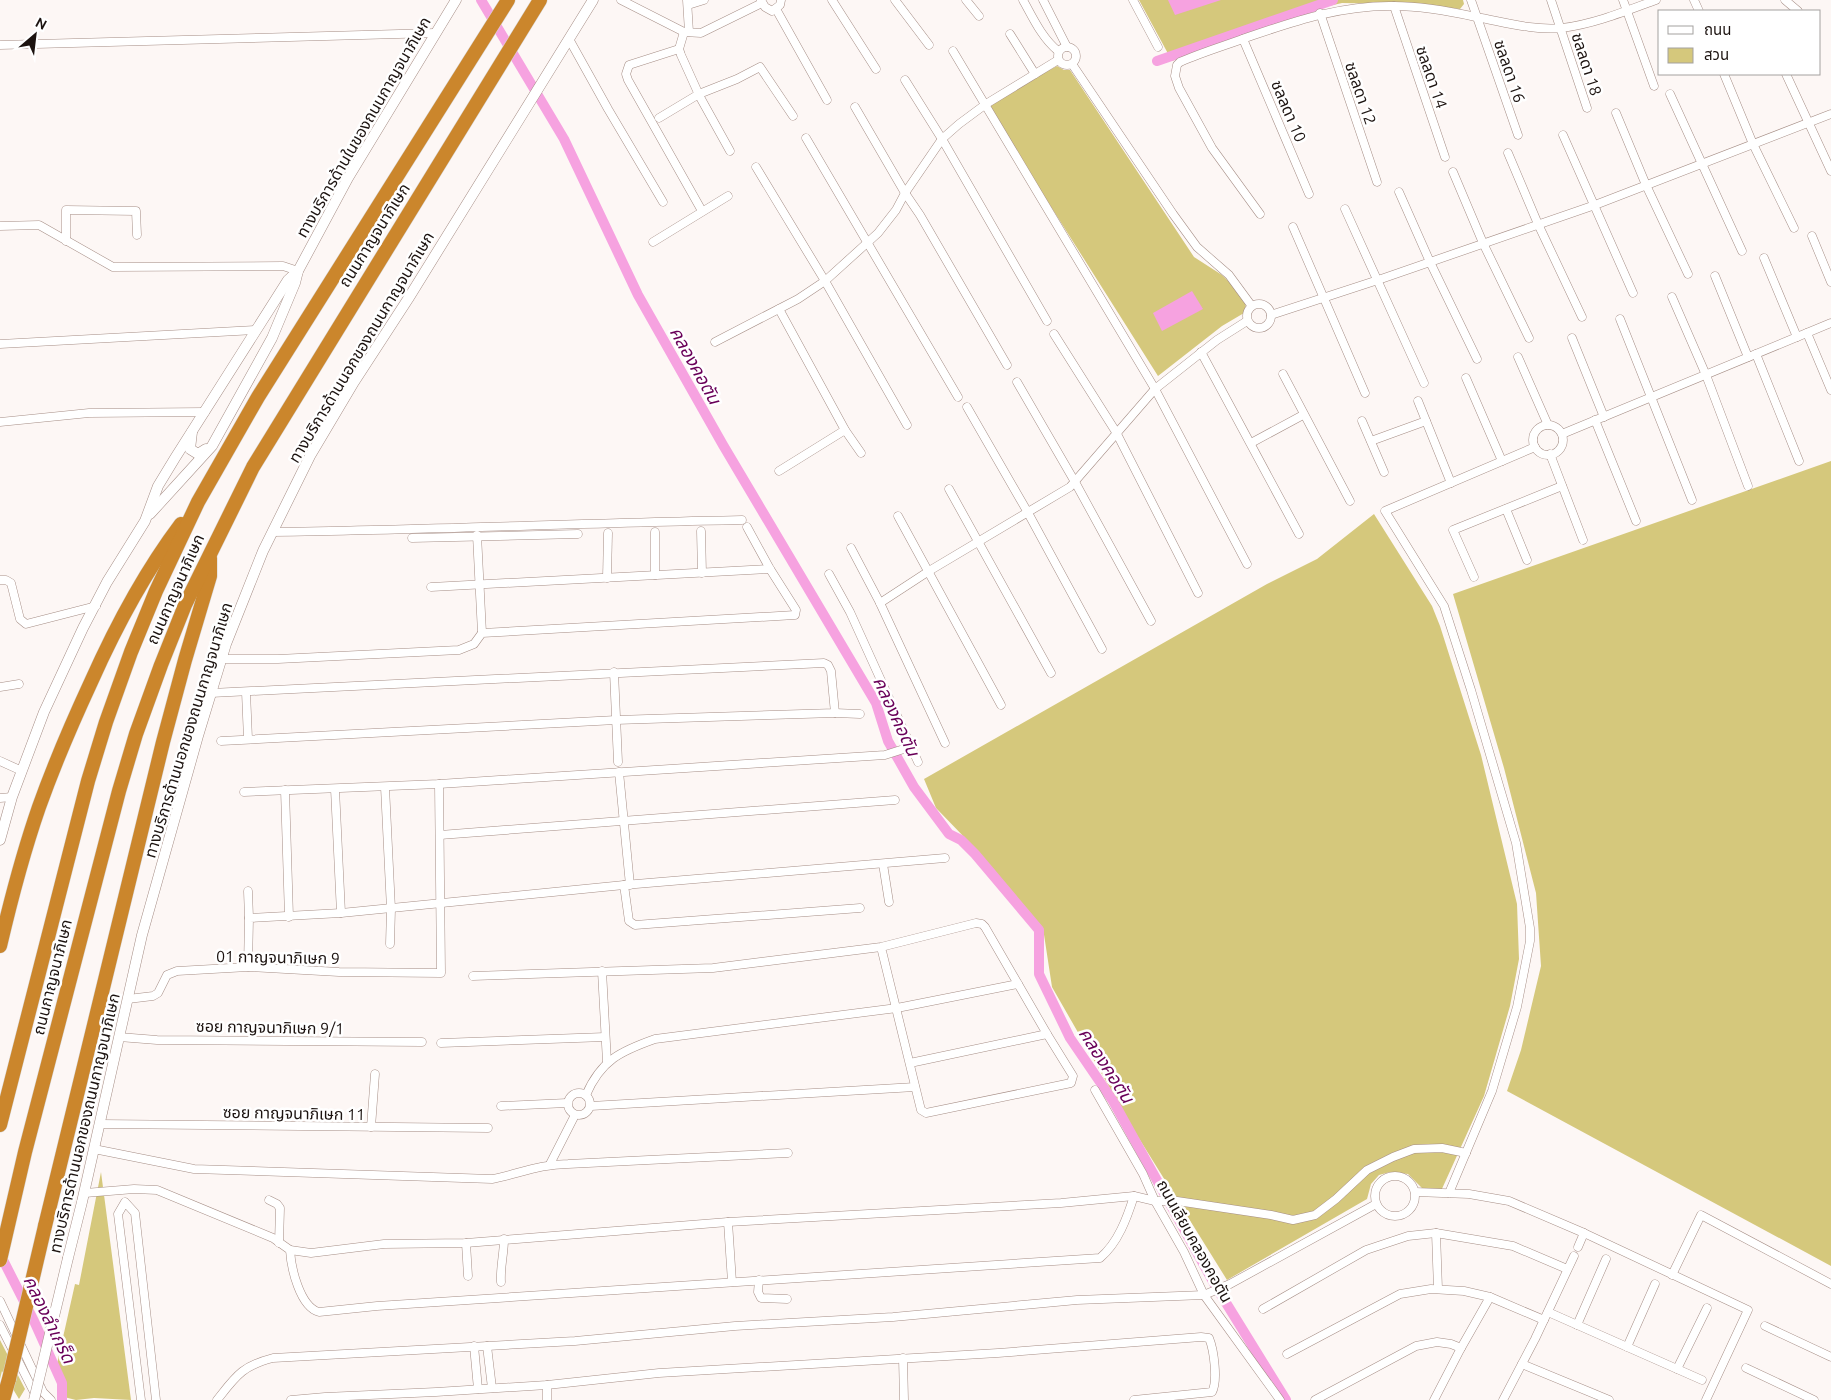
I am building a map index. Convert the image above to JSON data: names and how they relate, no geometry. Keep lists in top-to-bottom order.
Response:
{
  "streets": {
    "highway": ["ถนนกาญจนาภิเษก"],
    "main road": ["ทางบริการด้านในของถนนกาญจนาภิเษก", "ทางบริการด้านนอกของถนนกาญจนาภิเษก"],
    "street": [
      "ชลลดา 18",
      "ชลลดา 16",
      "ชลลดา 14",
      "ชลลดา 12",
      "ชลลดา 10",
      "01 กาญจนาภิเษก 9",
      "ซอย กาญจนาภิเษก 9/1",
      "ซอย กาญจนาภิเษก 11",
      "ถนนเลียบคลองคอตัน"
    ]
  },
  "crossings": [
    ["ทางบริการด้านนอกของถนนกาญจนาภิเษก", "01 กาญจนาภิเษก 9"],
    ["ทางบริการด้านนอกของถนนกาญจนาภิเษก", "ซอย กาญจนาภิเษก 9/1"],
    ["ทางบริการด้านนอกของถนนกาญจนาภิเษก", "ซอย กาญจนาภิเษก 11"]
  ],
  "water": ["คลองคอตัน", "คลองลำเกร็ด"],
  "legend": ["ถนน", "สวน"],
  "north": "top right"
}
